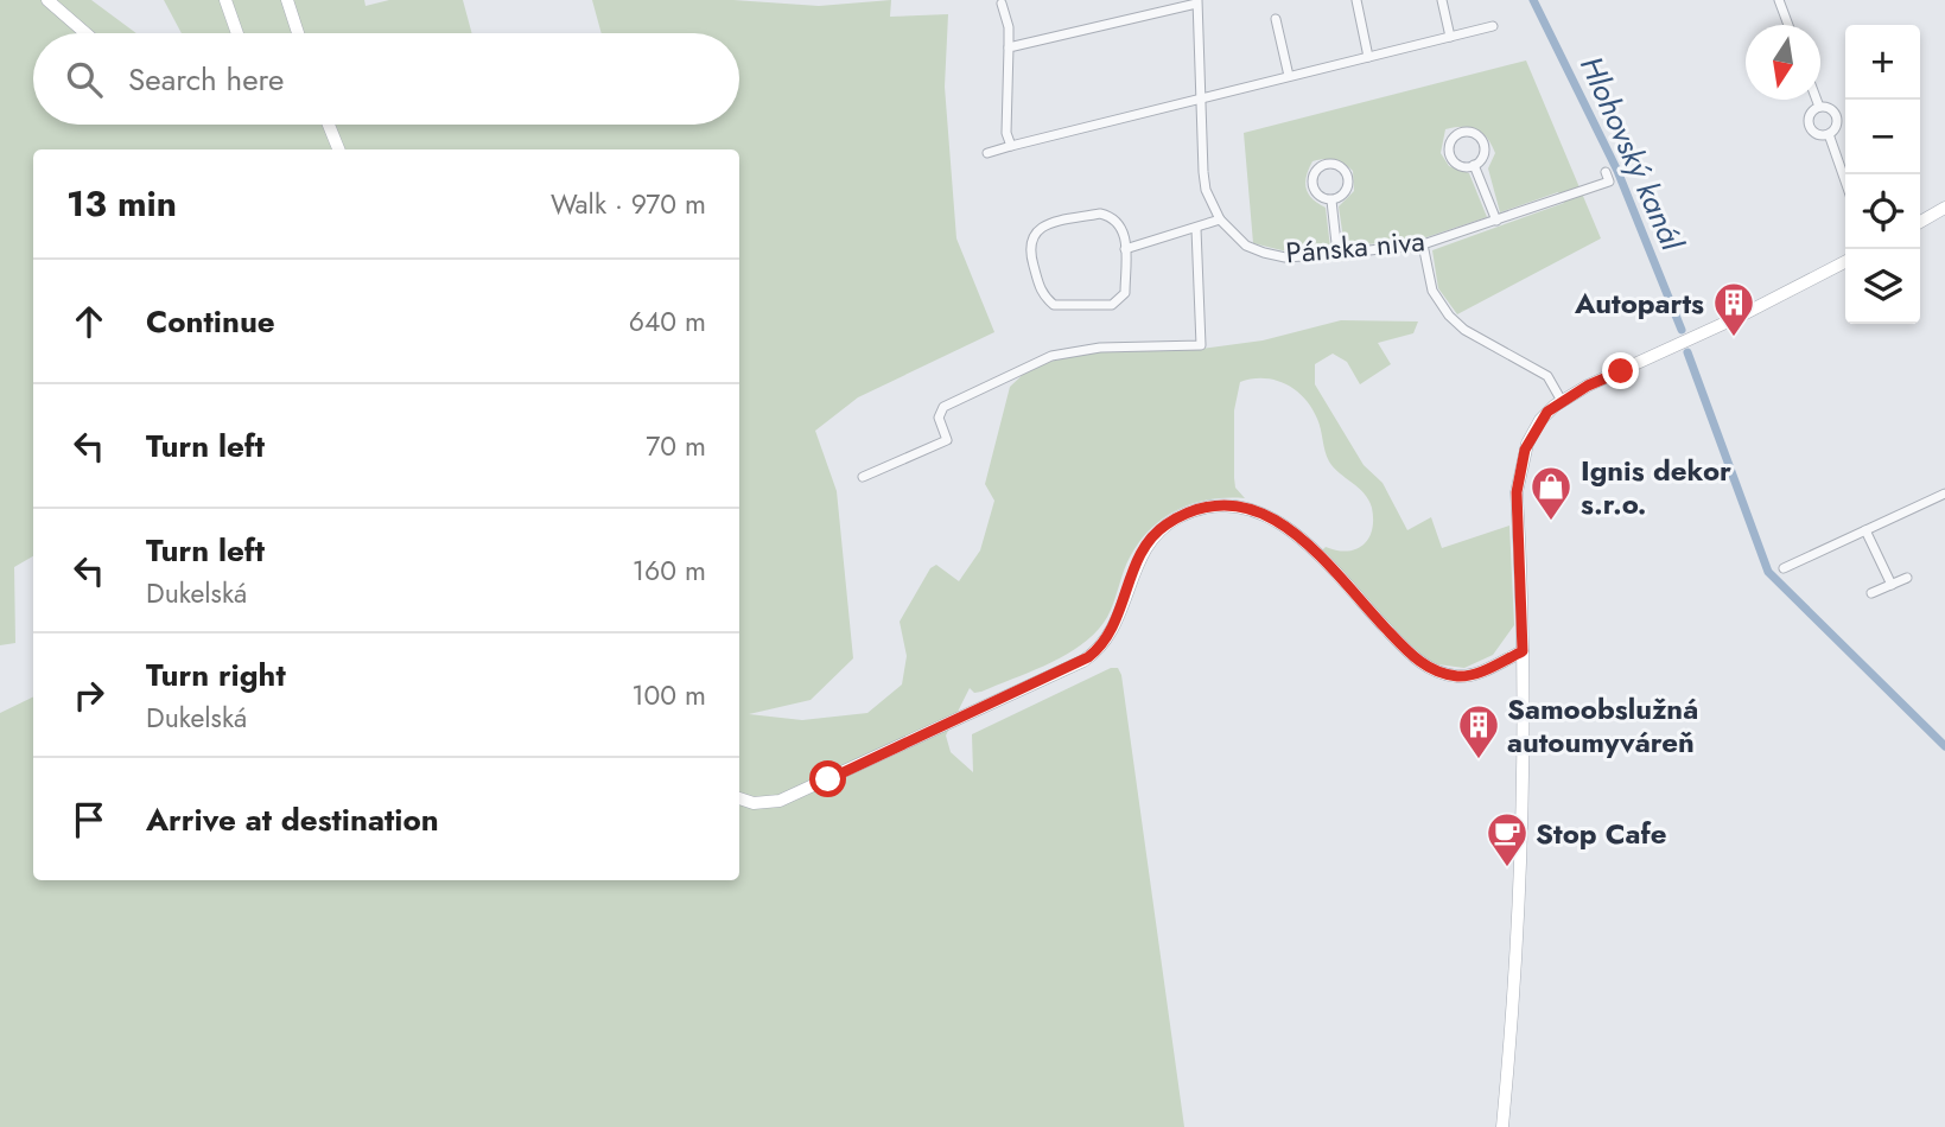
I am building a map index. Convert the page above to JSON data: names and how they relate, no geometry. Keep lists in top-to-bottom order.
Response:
{
  "streets": {
    "street": ["Pánska niva"]
  },
  "water": ["Hlohovský kanál"],
  "places": {
    "building": ["Autoparts", "Samoobslužná autoumyváreň"],
    "shop": ["Ignis dekor s.r.o."],
    "cafe": ["Stop Cafe"]
  },
  "north": "bottom",
  "page": {
    "map_buttons": ["+", "−"],
    "search": "Search here",
    "heading": ["13 min", "Walk · 970 m"],
    "list": [
      ["Continue", "640 m"],
      ["Turn left", "70 m"],
      ["Turn left", "Dukelská", "160 m"],
      ["Turn right", "Dukelská", "100 m"],
      "Arrive at destination"
    ]
  }
}
